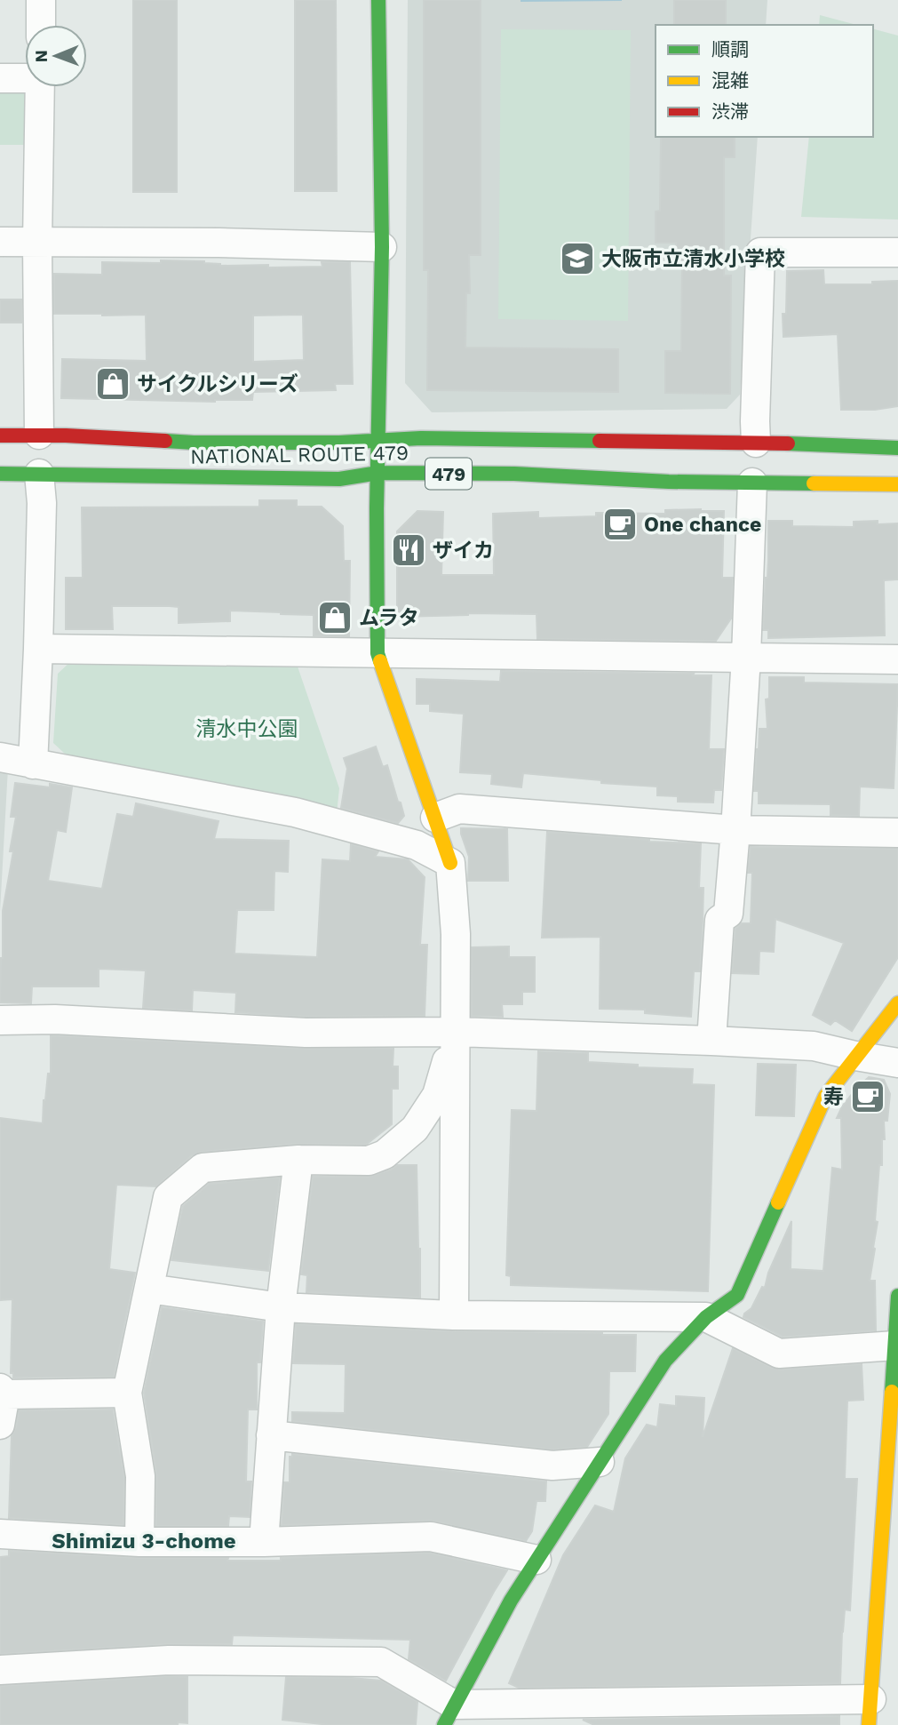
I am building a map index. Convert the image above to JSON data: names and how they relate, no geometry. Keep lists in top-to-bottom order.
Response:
{
  "streets": {
    "main road": ["NATIONAL ROUTE 479", "479"]
  },
  "districts": ["Shimizu 3-chome"],
  "parks": ["清水中公園"],
  "places": {
    "school or university": ["大阪市立清水小学校"],
    "shop": ["サイクルシリーズ", "ムラタ"],
    "cafe": ["One chance", "寿"],
    "restaurant": ["ザイカ"]
  },
  "legend": ["順調", "混雑", "渋滞"],
  "north": "left"
}
